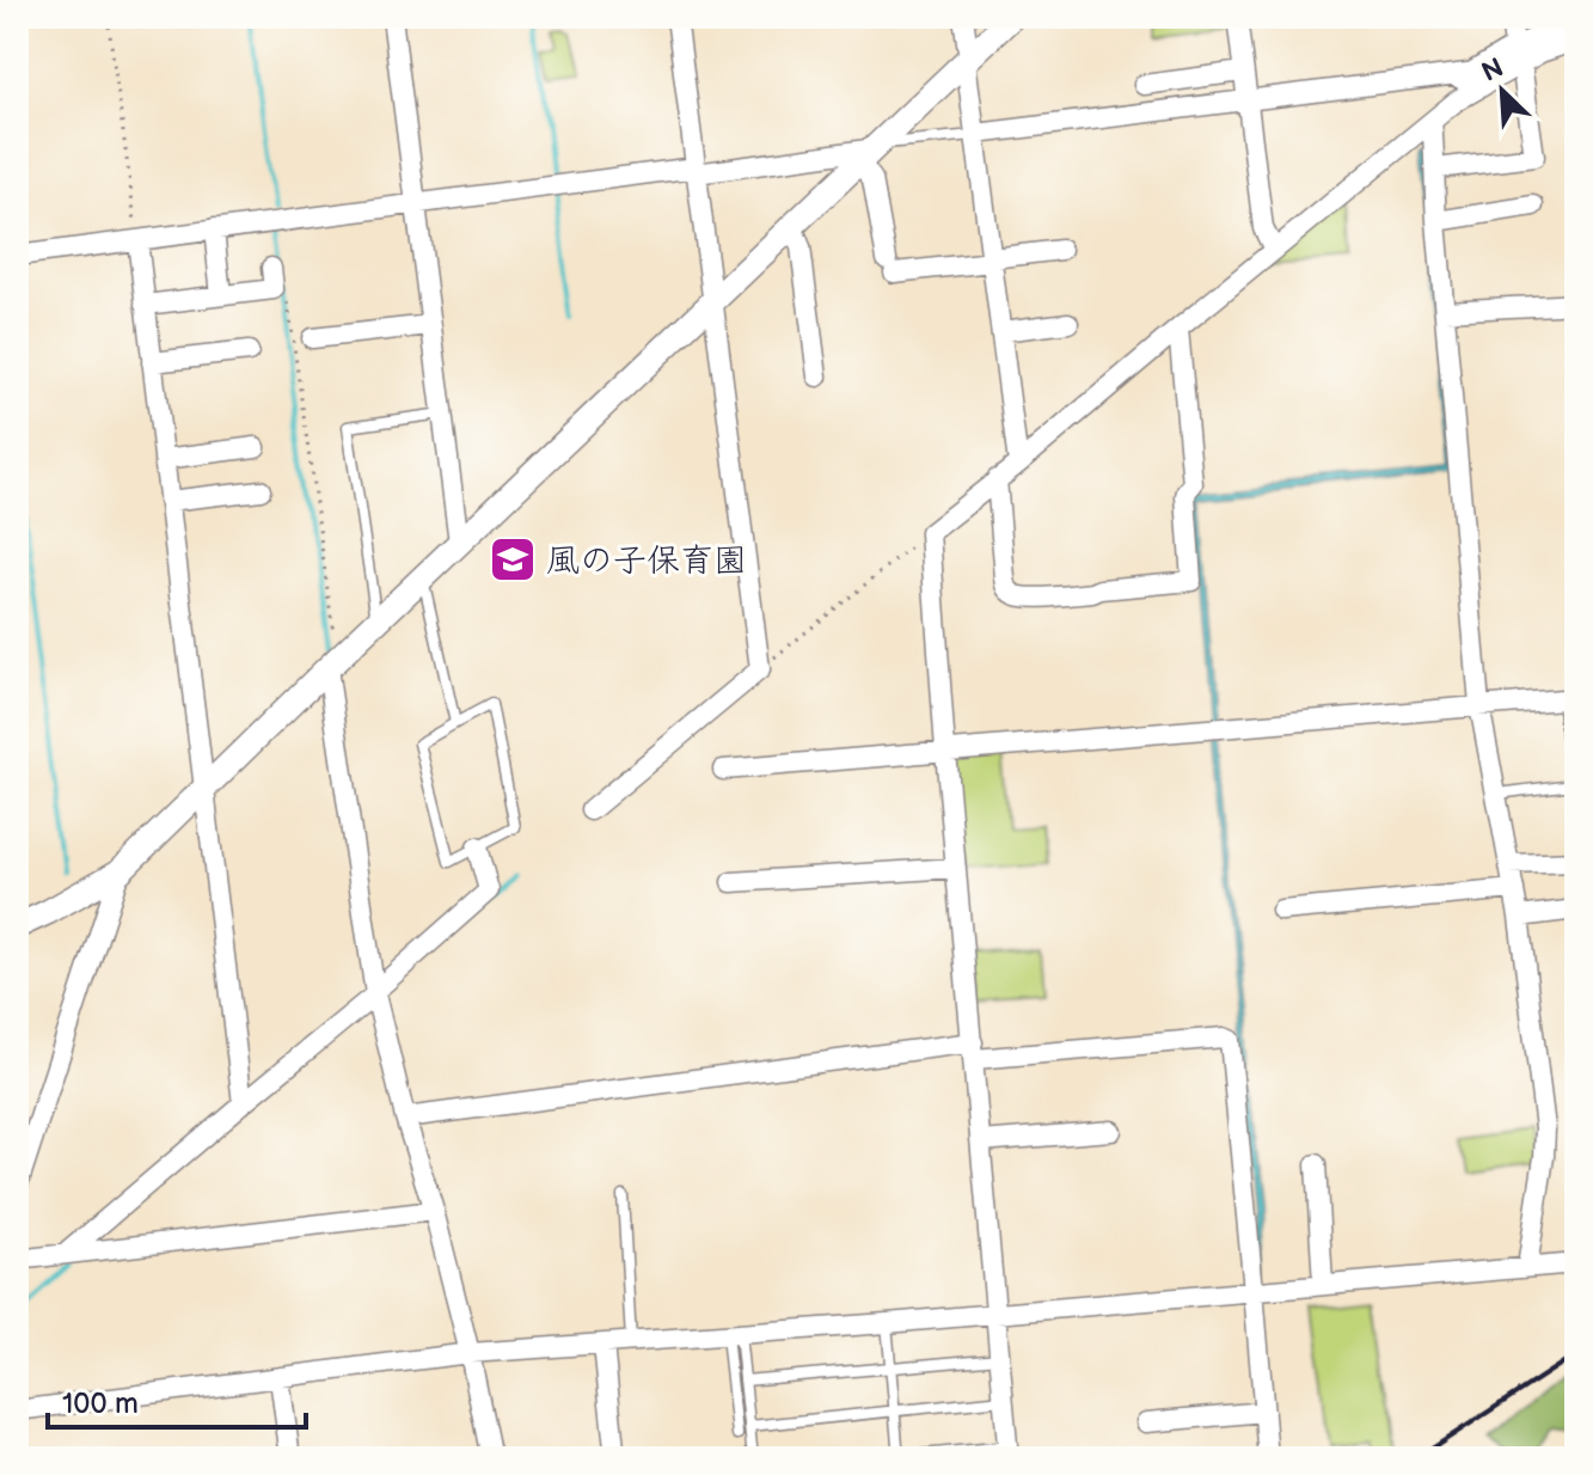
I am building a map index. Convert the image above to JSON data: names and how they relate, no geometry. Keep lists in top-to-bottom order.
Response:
{
  "places": {
    "school or university": ["風の子保育園"]
  },
  "scale_bar": "100 m",
  "north": "top left"
}
